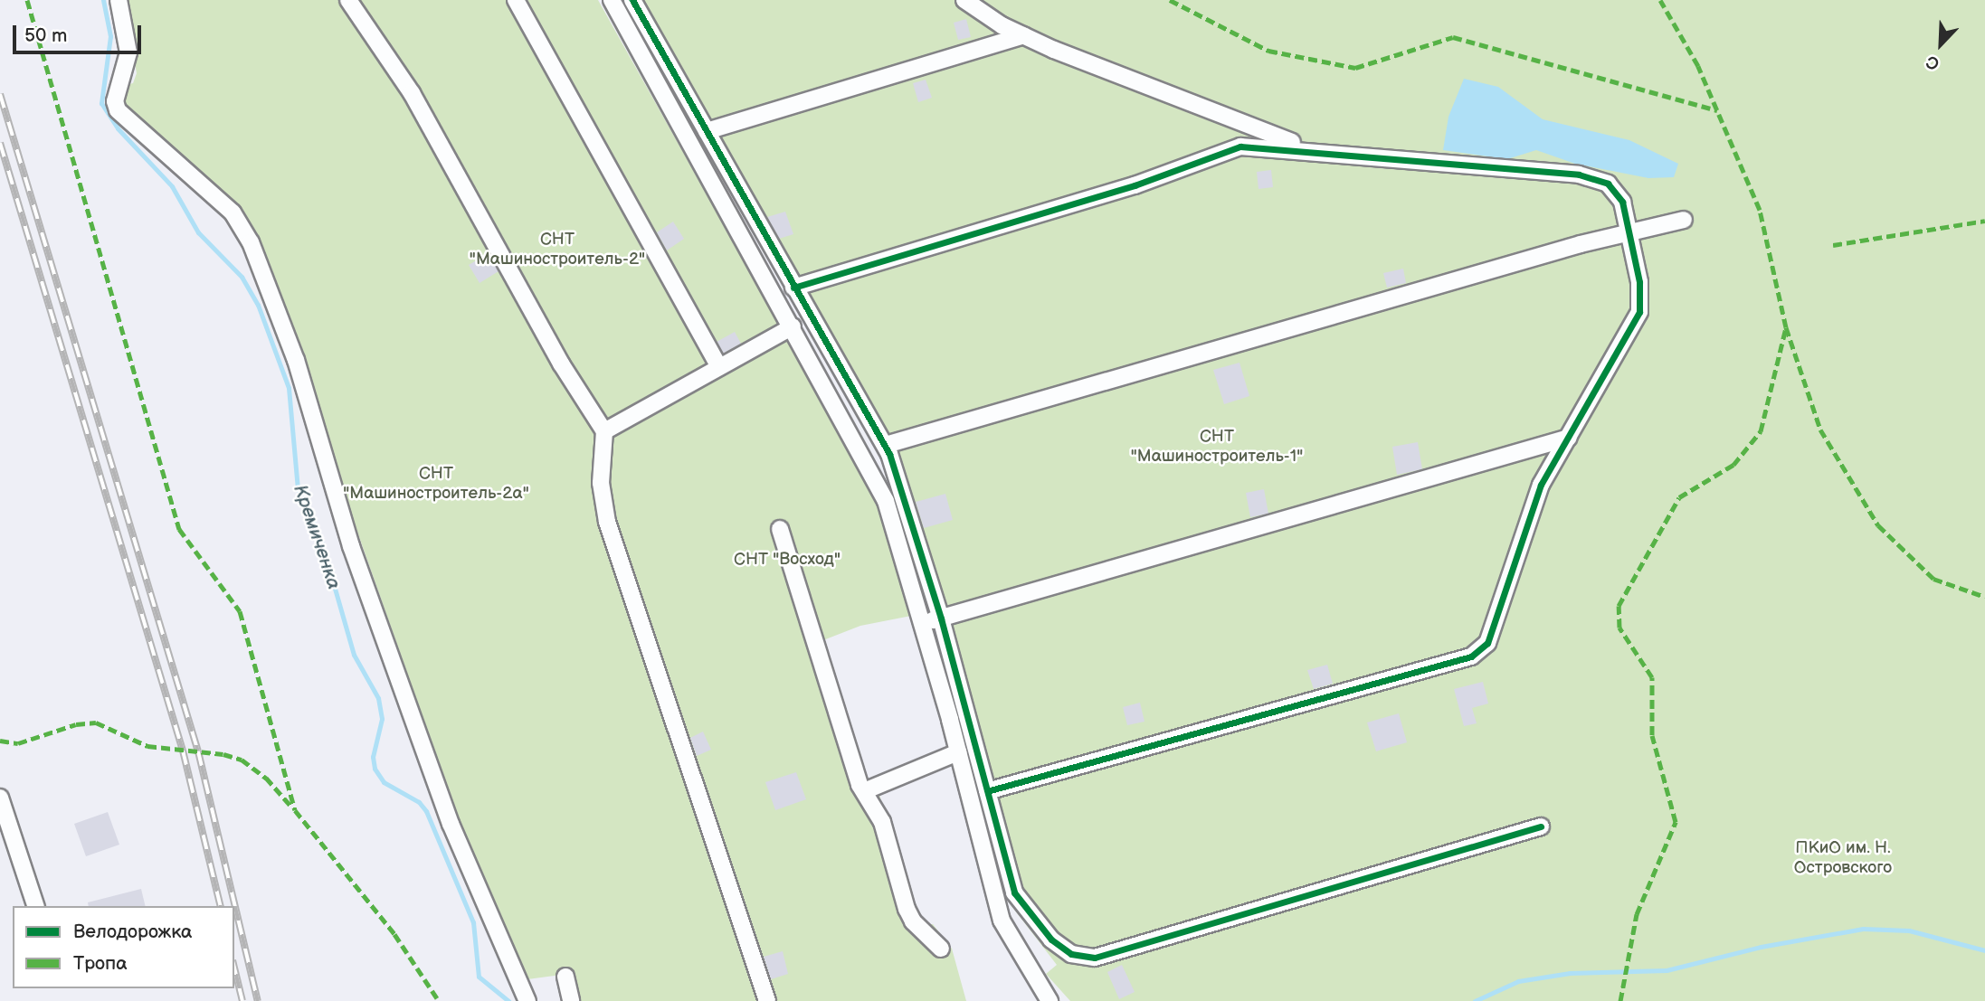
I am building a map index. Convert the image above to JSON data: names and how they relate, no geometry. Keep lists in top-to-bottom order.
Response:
{
  "water": ["Кремиченка"],
  "parks": [
    "СНТ \"Машиностроитель-2\"",
    "СНТ \"Машиностроитель-1\"",
    "СНТ \"Машиностроитель-2а\"",
    "СНТ \"Восход\"",
    "ПКиО им. Н. Островского"
  ],
  "legend": ["Велодорожка", "Тропа"],
  "scale_bar": "50 m",
  "north": "bottom left"
}
